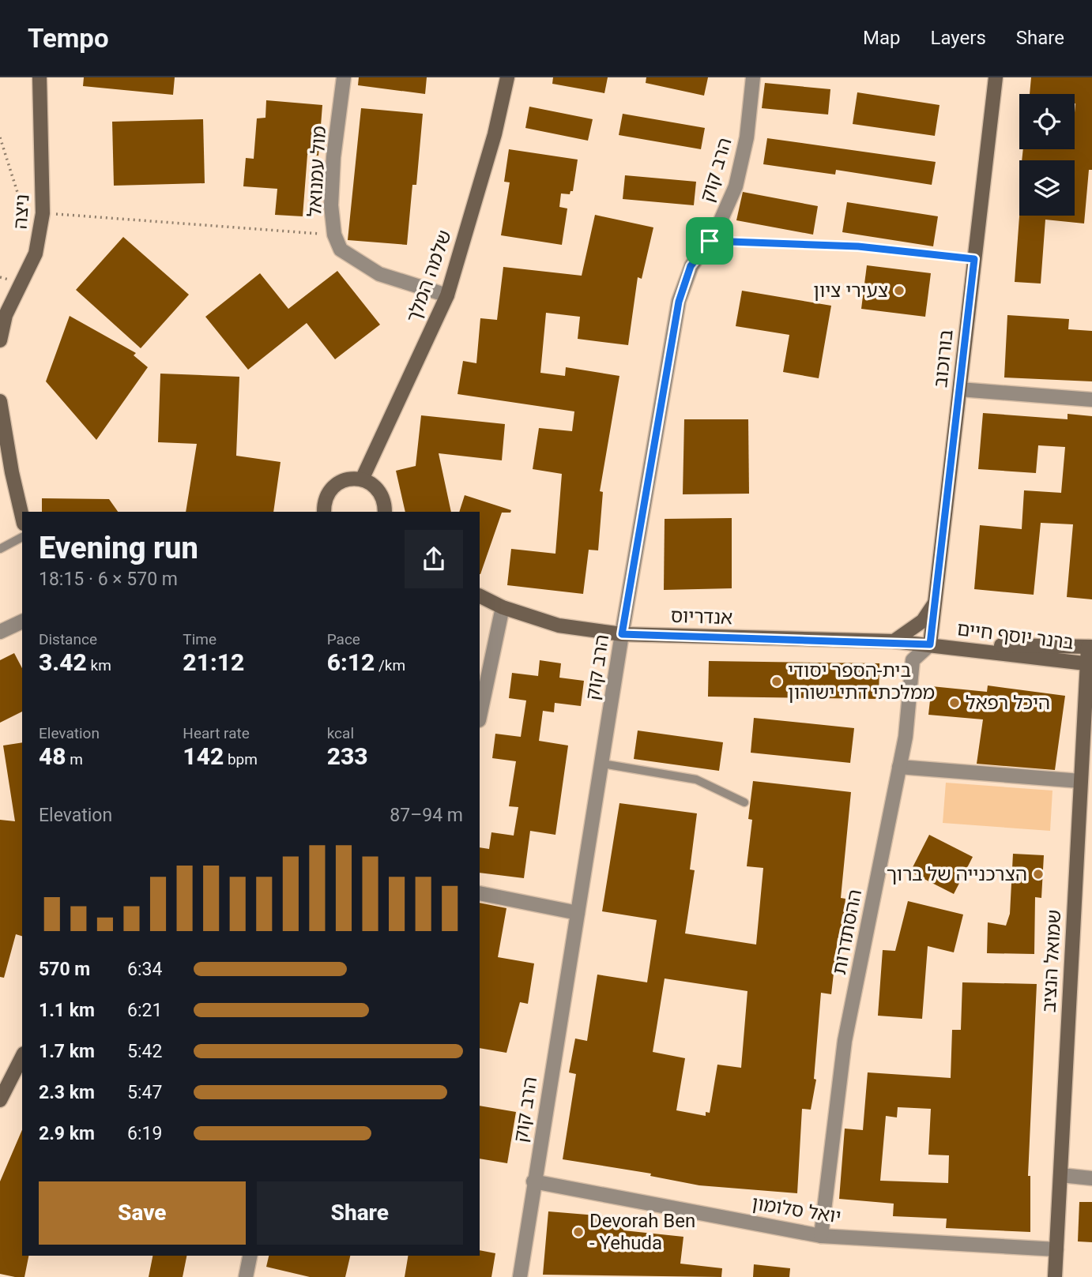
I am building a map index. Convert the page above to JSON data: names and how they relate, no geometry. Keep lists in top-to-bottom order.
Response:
{
  "streets": {
    "street": [
      "הרב קוק",
      "מול עמנואל",
      "ניצה",
      "שלמה המלך",
      "בורוכוב",
      "אנדריוס",
      "ברנר יוסף חיים",
      "ההסתדרות",
      "שמואל הנציב",
      "יואל סלומון"
    ]
  },
  "crossings": [
    ["הרב קוק", "אנדריוס"],
    ["הרב קוק", "יואל סלומון"],
    ["מול עמנואל", "שלמה המלך"],
    ["בורוכוב", "אנדריוס"],
    ["בורוכוב", "ברנר יוסף חיים"],
    ["בורוכוב", "ההסתדרות"],
    ["אנדריוס", "ברנר יוסף חיים"],
    ["אנדריוס", "ההסתדרות"],
    ["ברנר יוסף חיים", "ההסתדרות"],
    ["ברנר יוסף חיים", "שמואל הנציב"],
    ["ההסתדרות", "יואל סלומון"],
    ["שמואל הנציב", "יואל סלומון"]
  ],
  "places": [
    "צעירי ציון",
    "בית-הספר יסודי ממלכתי דתי ישורון",
    "היכל רפאל",
    "הצרכנייה של ברוך",
    "Devorah Ben - Yehuda"
  ],
  "page": {
    "header": "Tempo",
    "nav": ["Map", "Layers", "Share"],
    "heading": ["Evening run", "18:15 · 6 × 570 m"],
    "stats": [
      ["Distance", "3.42 km"],
      ["Time", "21:12"],
      ["Pace", "6:12 /km"],
      ["Elevation", "48 m"],
      ["Heart rate", "142 bpm"],
      ["kcal", "233"]
    ],
    "chart": ["Elevation", "87–94 m"],
    "list": [
      {
        "name": "570 m",
        "note": "6:34"
      },
      {
        "name": "1.1 km",
        "note": "6:21"
      },
      {
        "name": "1.7 km",
        "note": "5:42"
      },
      {
        "name": "2.3 km",
        "note": "5:47"
      },
      {
        "name": "2.9 km",
        "note": "6:19"
      }
    ],
    "buttons": ["Save", "Share"]
  }
}
